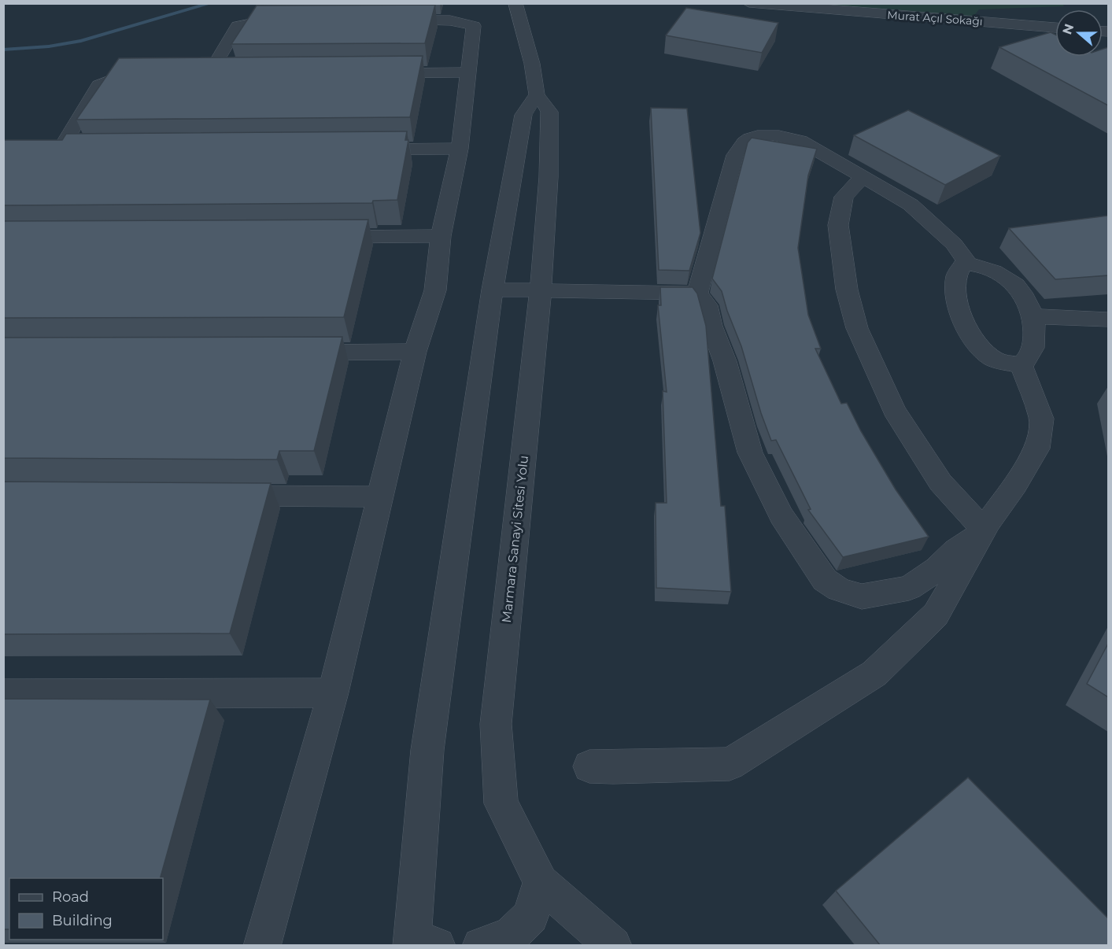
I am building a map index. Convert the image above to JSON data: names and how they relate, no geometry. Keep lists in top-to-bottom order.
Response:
{
  "streets": {
    "street": ["Murat Açıl Sokağı", "Marmara Sanayi Sitesi Yolu"]
  },
  "legend": ["Road", "Building"],
  "north": "left"
}
